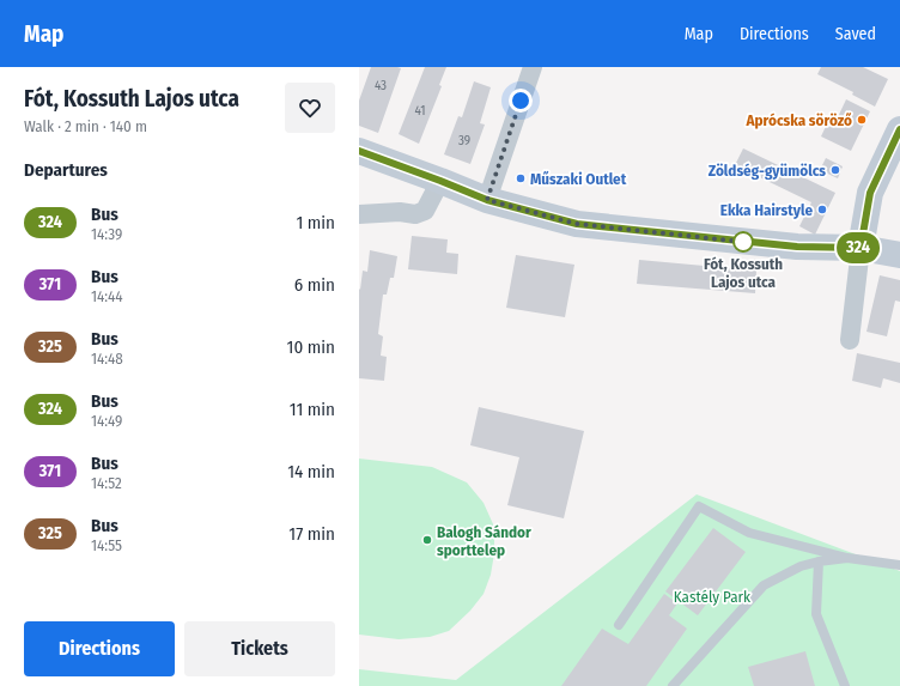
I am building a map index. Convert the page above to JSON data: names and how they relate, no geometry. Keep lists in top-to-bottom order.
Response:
{
  "parks": ["Kastély Park"],
  "places": [
    "Aprócska söröző",
    "Zöldség-gyümölcs",
    "Műszaki Outlet",
    "Ekka Hairstyle",
    "Fót, Kossuth Lajos utca",
    "Balogh Sándor sporttelep"
  ],
  "lines": ["bus line 324"],
  "house_numbers": ["43", "41", "39"],
  "page": {
    "header": "Map",
    "nav": ["Map", "Directions", "Saved"],
    "heading": [
      ["Fót, Kossuth Lajos utca", "Walk · 2 min · 140 m"],
      "Departures"
    ],
    "on_map": "324",
    "list": [
      {
        "mark": "324",
        "name": "Bus",
        "note": "14:39",
        "value": "1 min"
      },
      {
        "mark": "371",
        "name": "Bus",
        "note": "14:44",
        "value": "6 min"
      },
      {
        "mark": "325",
        "name": "Bus",
        "note": "14:48",
        "value": "10 min"
      },
      {
        "mark": "324",
        "name": "Bus",
        "note": "14:49",
        "value": "11 min"
      },
      {
        "mark": "371",
        "name": "Bus",
        "note": "14:52",
        "value": "14 min"
      },
      {
        "mark": "325",
        "name": "Bus",
        "note": "14:55",
        "value": "17 min"
      }
    ],
    "buttons": ["Directions", "Tickets"]
  }
}
